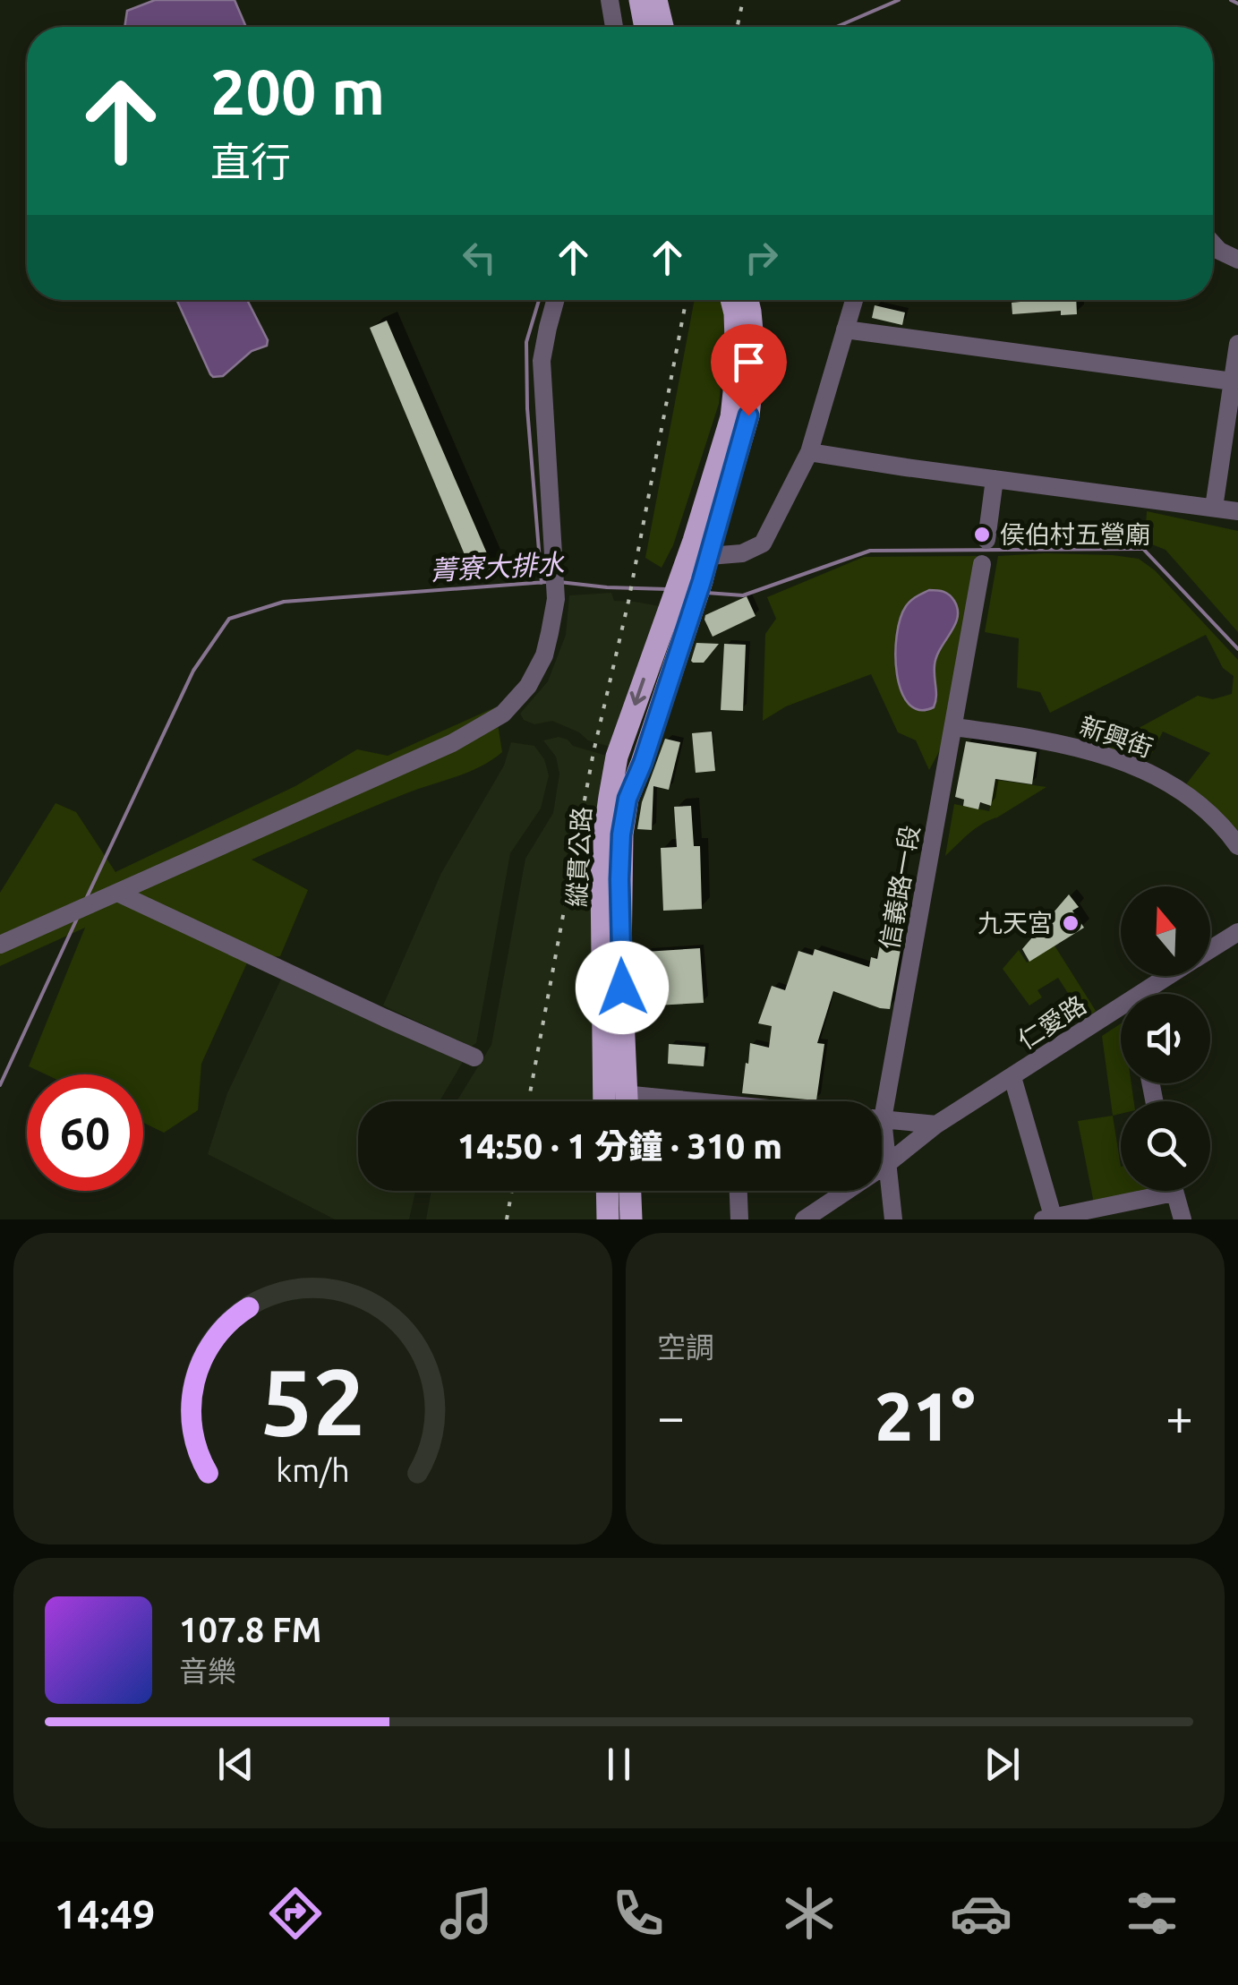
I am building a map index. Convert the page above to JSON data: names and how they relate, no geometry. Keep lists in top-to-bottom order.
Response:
{
  "streets": {
    "main road": ["縱貫公路"],
    "street": ["新興街", "信義路一段", "仁愛路"]
  },
  "crossings": [
    ["新興街", "信義路一段"],
    ["信義路一段", "仁愛路"]
  ],
  "water": ["菁寮大排水"],
  "places": ["侯伯村五營廟", "九天宮"],
  "north": "top",
  "page": {
    "turn": ["200 m", "直行"],
    "limit": "60",
    "trip": "14:50 · 1 分鐘 · 310 m",
    "tile": "空調",
    "heat": ["−", "21°", "+"],
    "song": ["107.8 FM", "音樂"],
    "tabs": "14:49",
    "gauge": ["52", "km/h"]
  }
}
